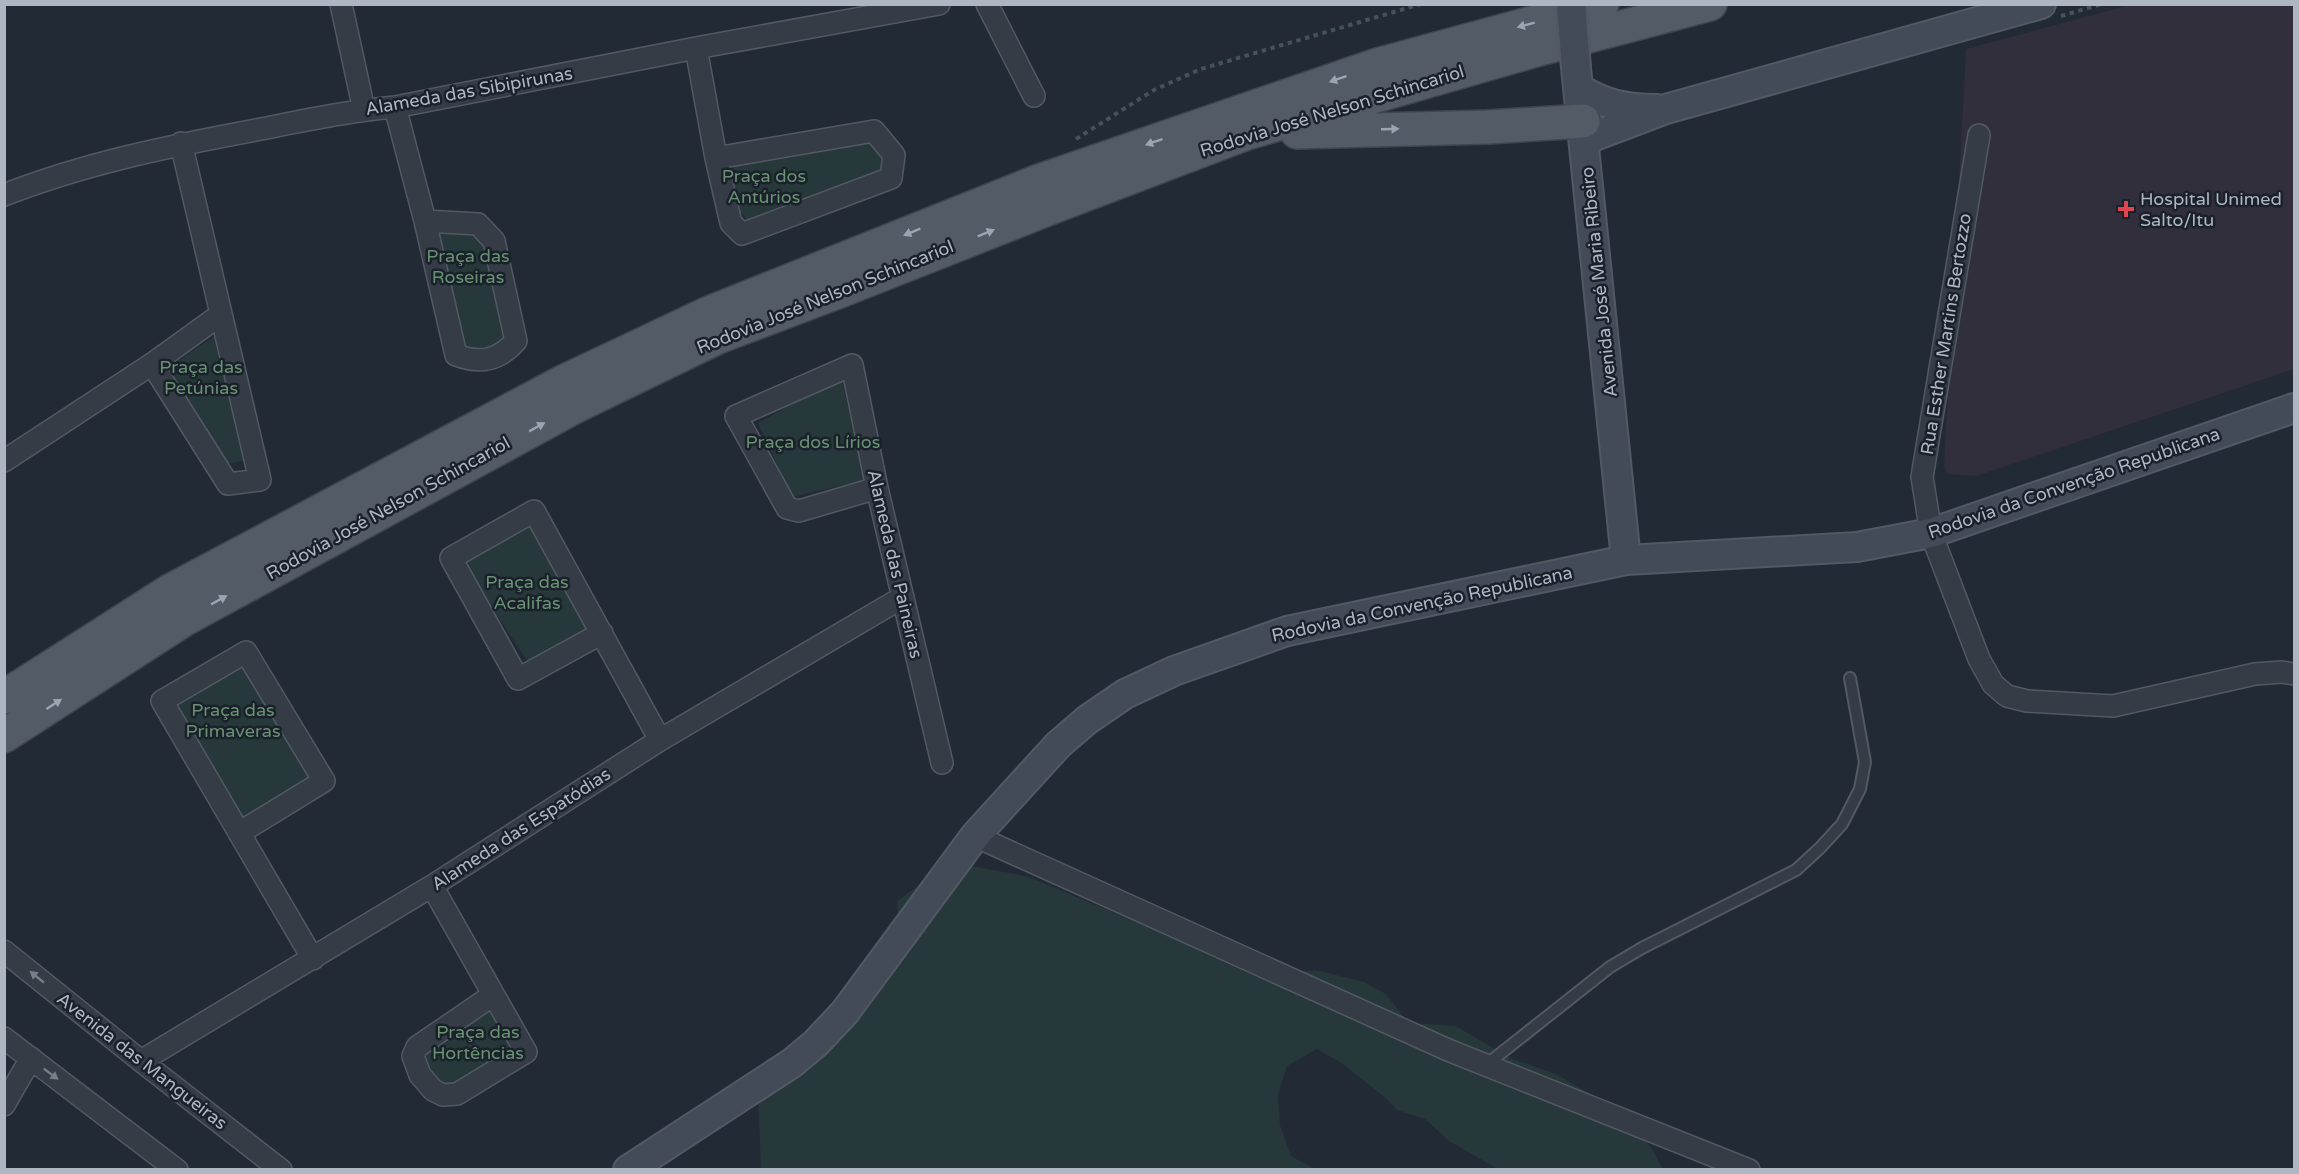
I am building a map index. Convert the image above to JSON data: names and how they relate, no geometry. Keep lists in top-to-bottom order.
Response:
{
  "streets": {
    "main road": ["Rodovia José Nelson Schincariol", "Avenida José Maria Ribeiro", "Rodovia da Convenção Republicana"],
    "street": [
      "Alameda das Sibipirunas",
      "Rua Esther Martins Bertozzo",
      "Alameda das Paineiras",
      "Alameda das Espatódias",
      "Avenida das Mangueiras"
    ]
  },
  "crossings": [
    ["Avenida José Maria Ribeiro", "Rodovia da Convenção Republicana"],
    ["Rua Esther Martins Bertozzo", "Rodovia da Convenção Republicana"],
    ["Alameda das Paineiras", "Alameda das Espatódias"],
    ["Alameda das Espatódias", "Avenida das Mangueiras"]
  ],
  "parks": [
    "Praça dos Antúrios",
    "Praça das Roseiras",
    "Praça das Petúnias",
    "Praça dos Lírios",
    "Praça das Acalifas",
    "Praça das Primaveras",
    "Praça das Hortências"
  ],
  "places": {
    "health": ["Hospital Unimed Salto/Itu"]
  }
}
